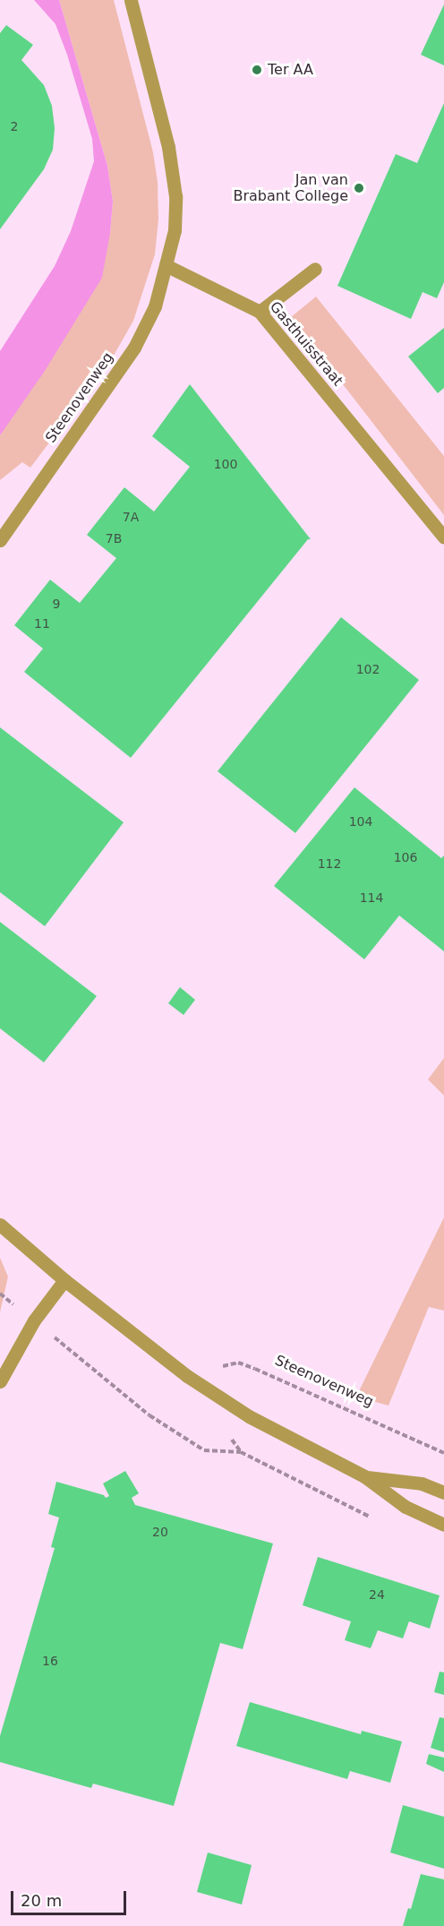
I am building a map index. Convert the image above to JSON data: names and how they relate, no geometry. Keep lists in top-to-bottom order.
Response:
{
  "streets": {
    "street": ["Gasthuisstraat", "Steenovenweg"]
  },
  "crossings": [
    ["Gasthuisstraat", "Steenovenweg"]
  ],
  "places": ["Ter AA", "Jan van Brabant College"],
  "house_numbers": [
    "2",
    "100",
    "7A",
    "7B",
    "9",
    "11",
    "102",
    "104",
    "106",
    "112",
    "114",
    "20",
    "24",
    "16"
  ],
  "scale_bar": "20 m"
}
